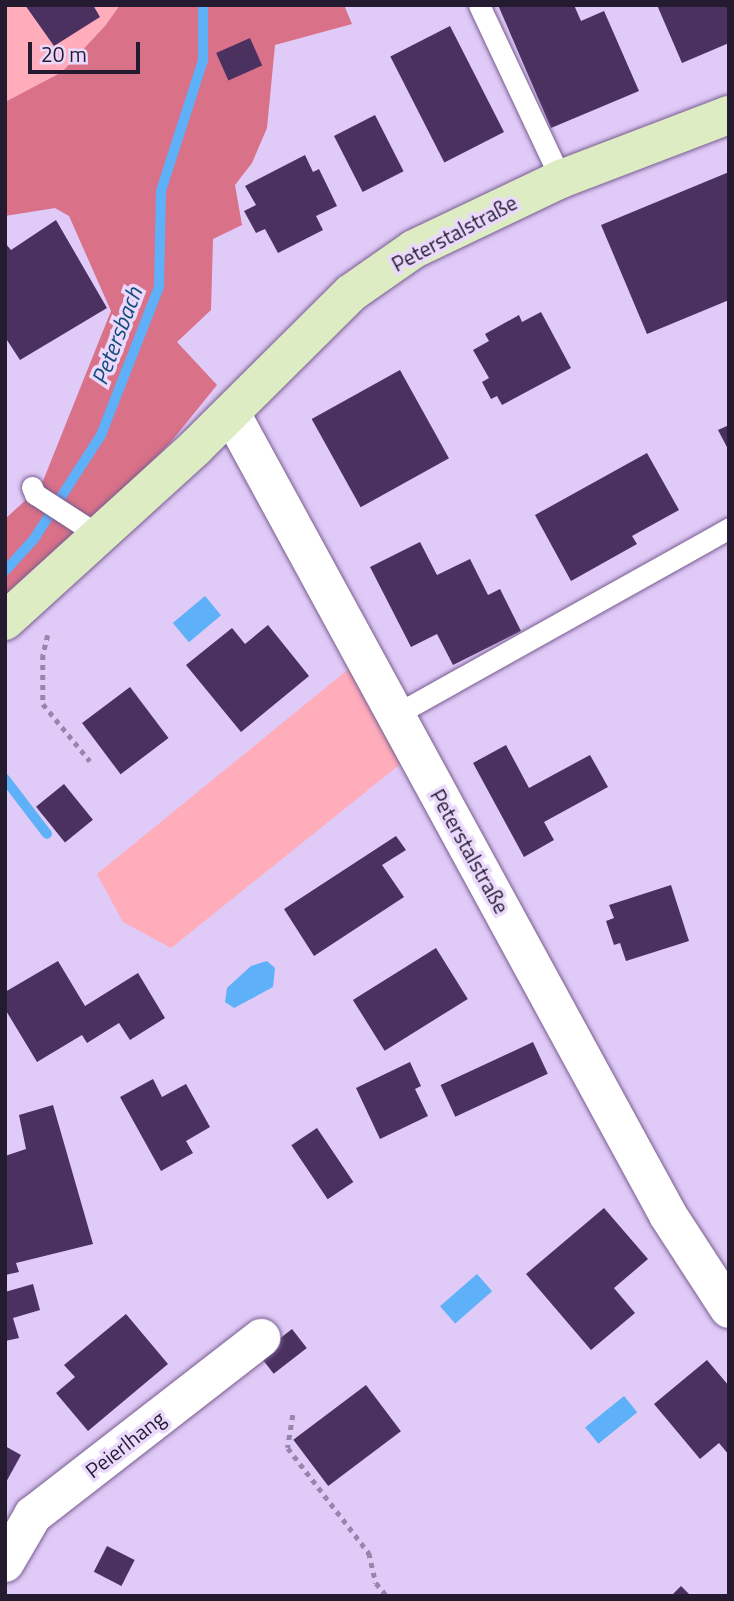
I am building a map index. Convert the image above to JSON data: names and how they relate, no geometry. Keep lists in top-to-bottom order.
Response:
{
  "streets": {
    "street": ["Peterstalstraße", "Peierlhang"]
  },
  "water": ["Petersbach"],
  "scale_bar": "20 m"
}
